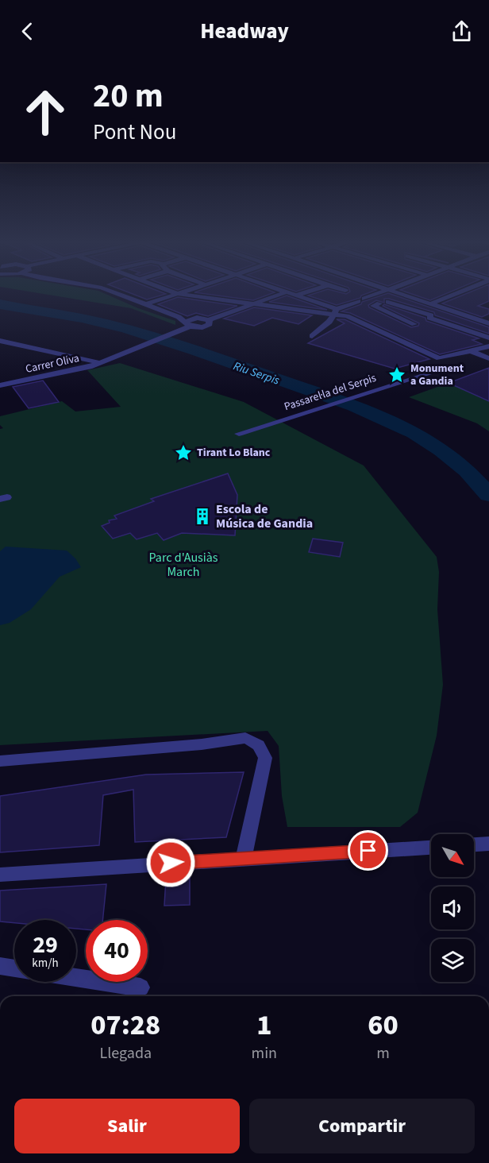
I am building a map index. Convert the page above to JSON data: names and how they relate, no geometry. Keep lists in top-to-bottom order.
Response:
{
  "streets": {
    "street": ["Carrer Oliva", "Passarel·la del Serpis"]
  },
  "water": ["Riu Serpis"],
  "parks": ["Parc d'Ausiàs March"],
  "places": {
    "place": ["Monument a Gandia", "Tirant Lo Blanc"],
    "building": ["Escola de Música de Gandia"]
  },
  "north": "bottom right",
  "page": {
    "header": "Headway",
    "turn": ["20 m", "Pont Nou"],
    "speed": "29 km/h",
    "limit": "40",
    "eta": [
      "07:28",
      "Llegada",
      "1",
      "min",
      "60",
      "m"
    ],
    "buttons": ["Salir", "Compartir"]
  }
}
